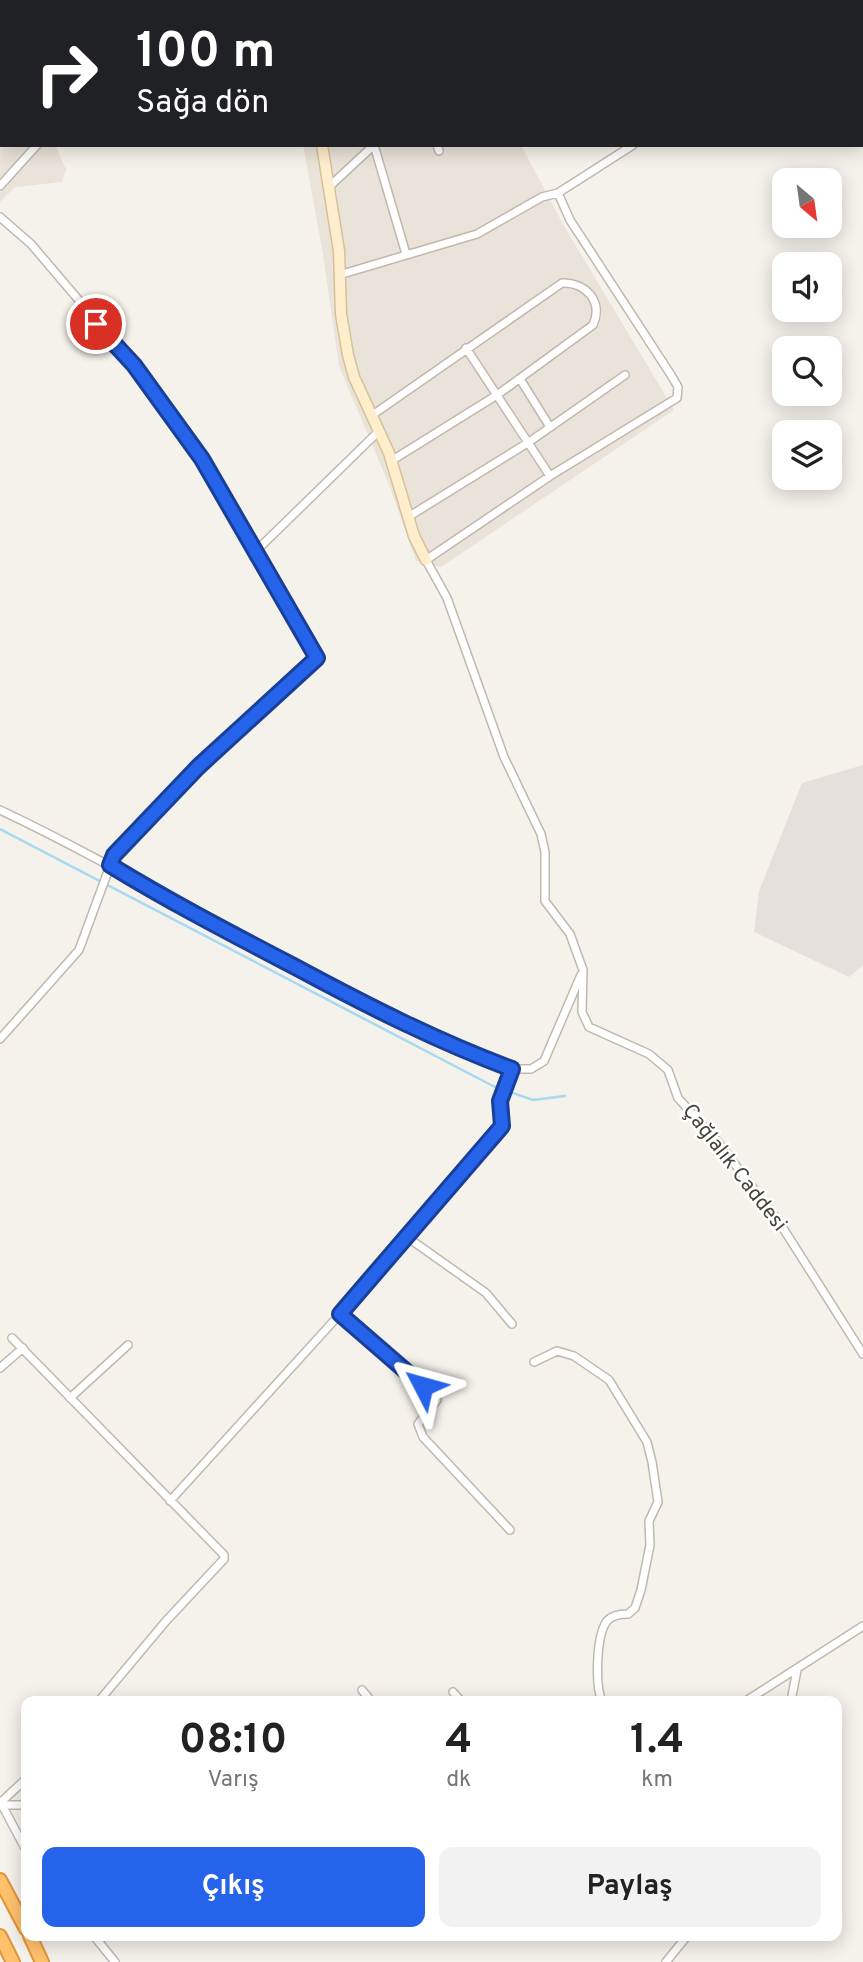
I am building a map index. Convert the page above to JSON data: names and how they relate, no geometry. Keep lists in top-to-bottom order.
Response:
{
  "streets": {
    "street": ["Çağlalık Caddesi"]
  },
  "north": "bottom right",
  "page": {
    "turn": ["100 m", "Sağa dön"],
    "eta": [
      "08:10",
      "Varış",
      "4",
      "dk",
      "1.4",
      "km"
    ],
    "buttons": ["Çıkış", "Paylaş"]
  }
}
